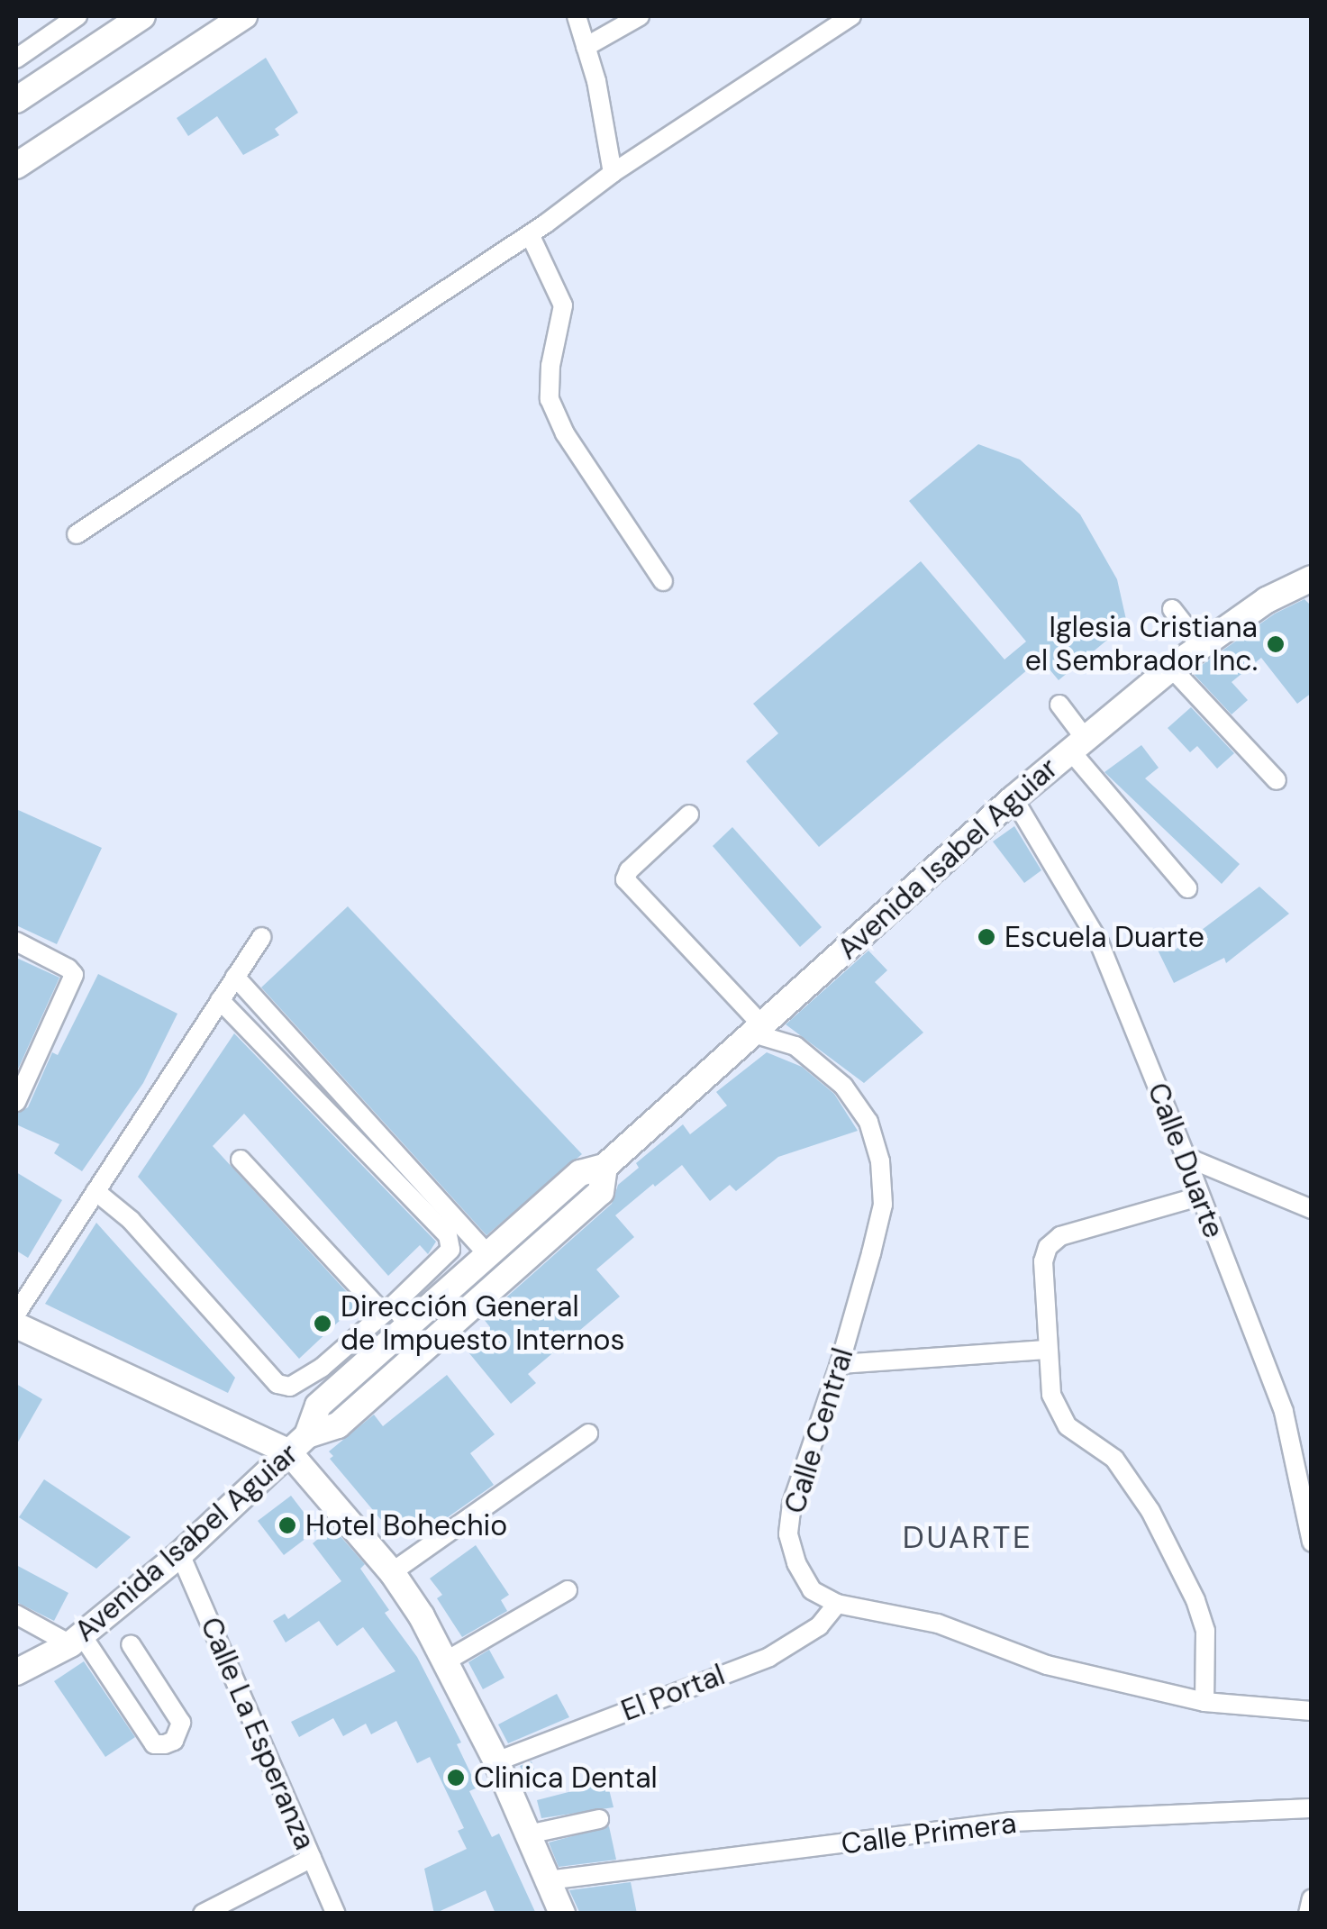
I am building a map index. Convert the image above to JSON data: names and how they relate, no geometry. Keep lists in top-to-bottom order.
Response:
{
  "streets": {
    "main road": ["Avenida Isabel Aguiar"],
    "street": [
      "Calle Duarte",
      "Calle Central",
      "El Portal",
      "Calle La Esperanza",
      "Calle Primera"
    ]
  },
  "crossings": [
    ["Avenida Isabel Aguiar", "Calle Duarte"],
    ["Avenida Isabel Aguiar", "Calle Central"],
    ["Avenida Isabel Aguiar", "Calle La Esperanza"],
    ["Calle Central", "El Portal"]
  ],
  "districts": ["DUARTE"],
  "places": [
    "Iglesia Cristiana el Sembrador Inc.",
    "Escuela Duarte",
    "Dirección General de Impuesto Internos",
    "Hotel Bohechio",
    "Clinica Dental"
  ]
}
